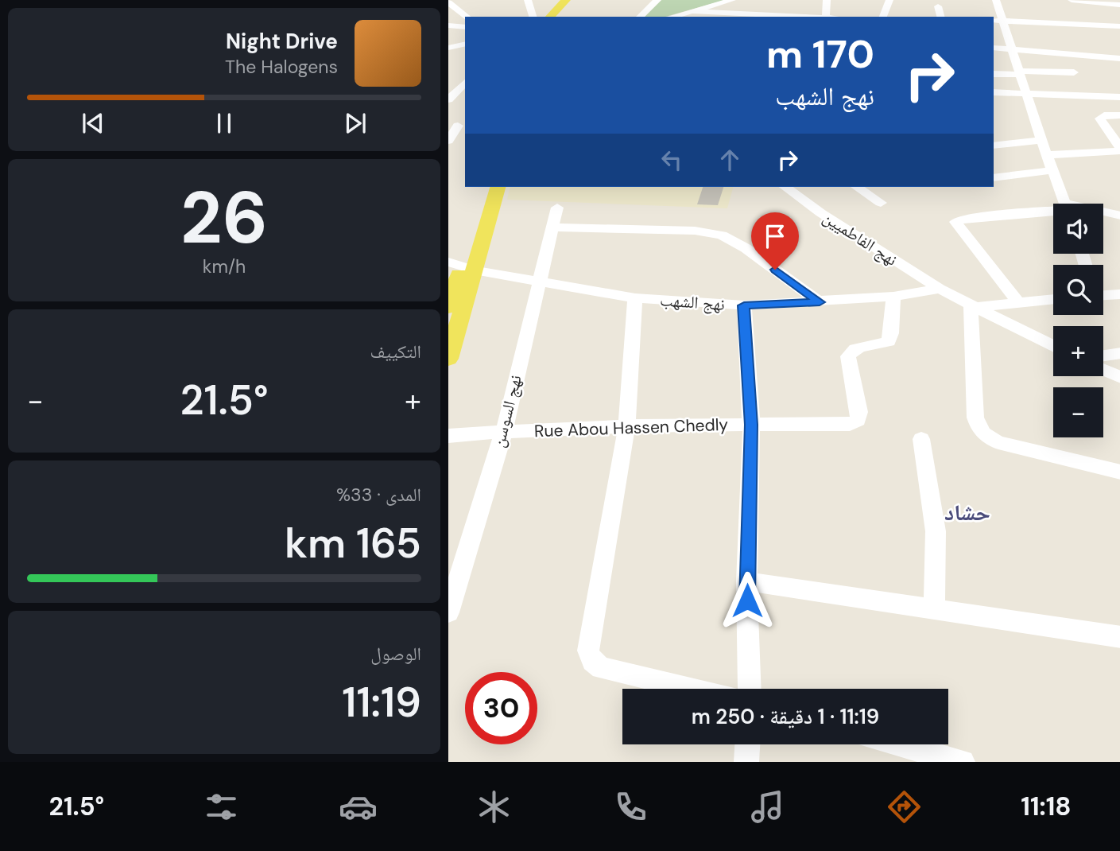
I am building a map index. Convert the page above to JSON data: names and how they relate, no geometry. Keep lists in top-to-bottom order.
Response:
{
  "streets": {
    "street": [
      "نهج الفاطميين",
      "نهج الشهب",
      "نهج السوسن",
      "Rue Abou Hassen Chedly"
    ]
  },
  "crossings": [
    ["نهج الفاطميين", "نهج الشهب"],
    ["نهج الشهب", "نهج السوسن"],
    ["نهج الشهب", "Rue Abou Hassen Chedly"],
    ["نهج السوسن", "Rue Abou Hassen Chedly"]
  ],
  "districts": ["حشاد"],
  "page": {
    "turn": ["170 m", "نهج الشهب"],
    "song": ["Night Drive", "The Halogens"],
    "tile": [
      ["26", "km/h"],
      "التكييف",
      ["المدى · 33%", "165 km"],
      ["الوصول", "11:19"]
    ],
    "map_buttons": ["+", "−"],
    "heat": ["−", "21.5°", "+"],
    "limit": "30",
    "trip": "11:19 · 1 دقيقة · 250 m",
    "tabs": ["11:18", "21.5°"]
  }
}
